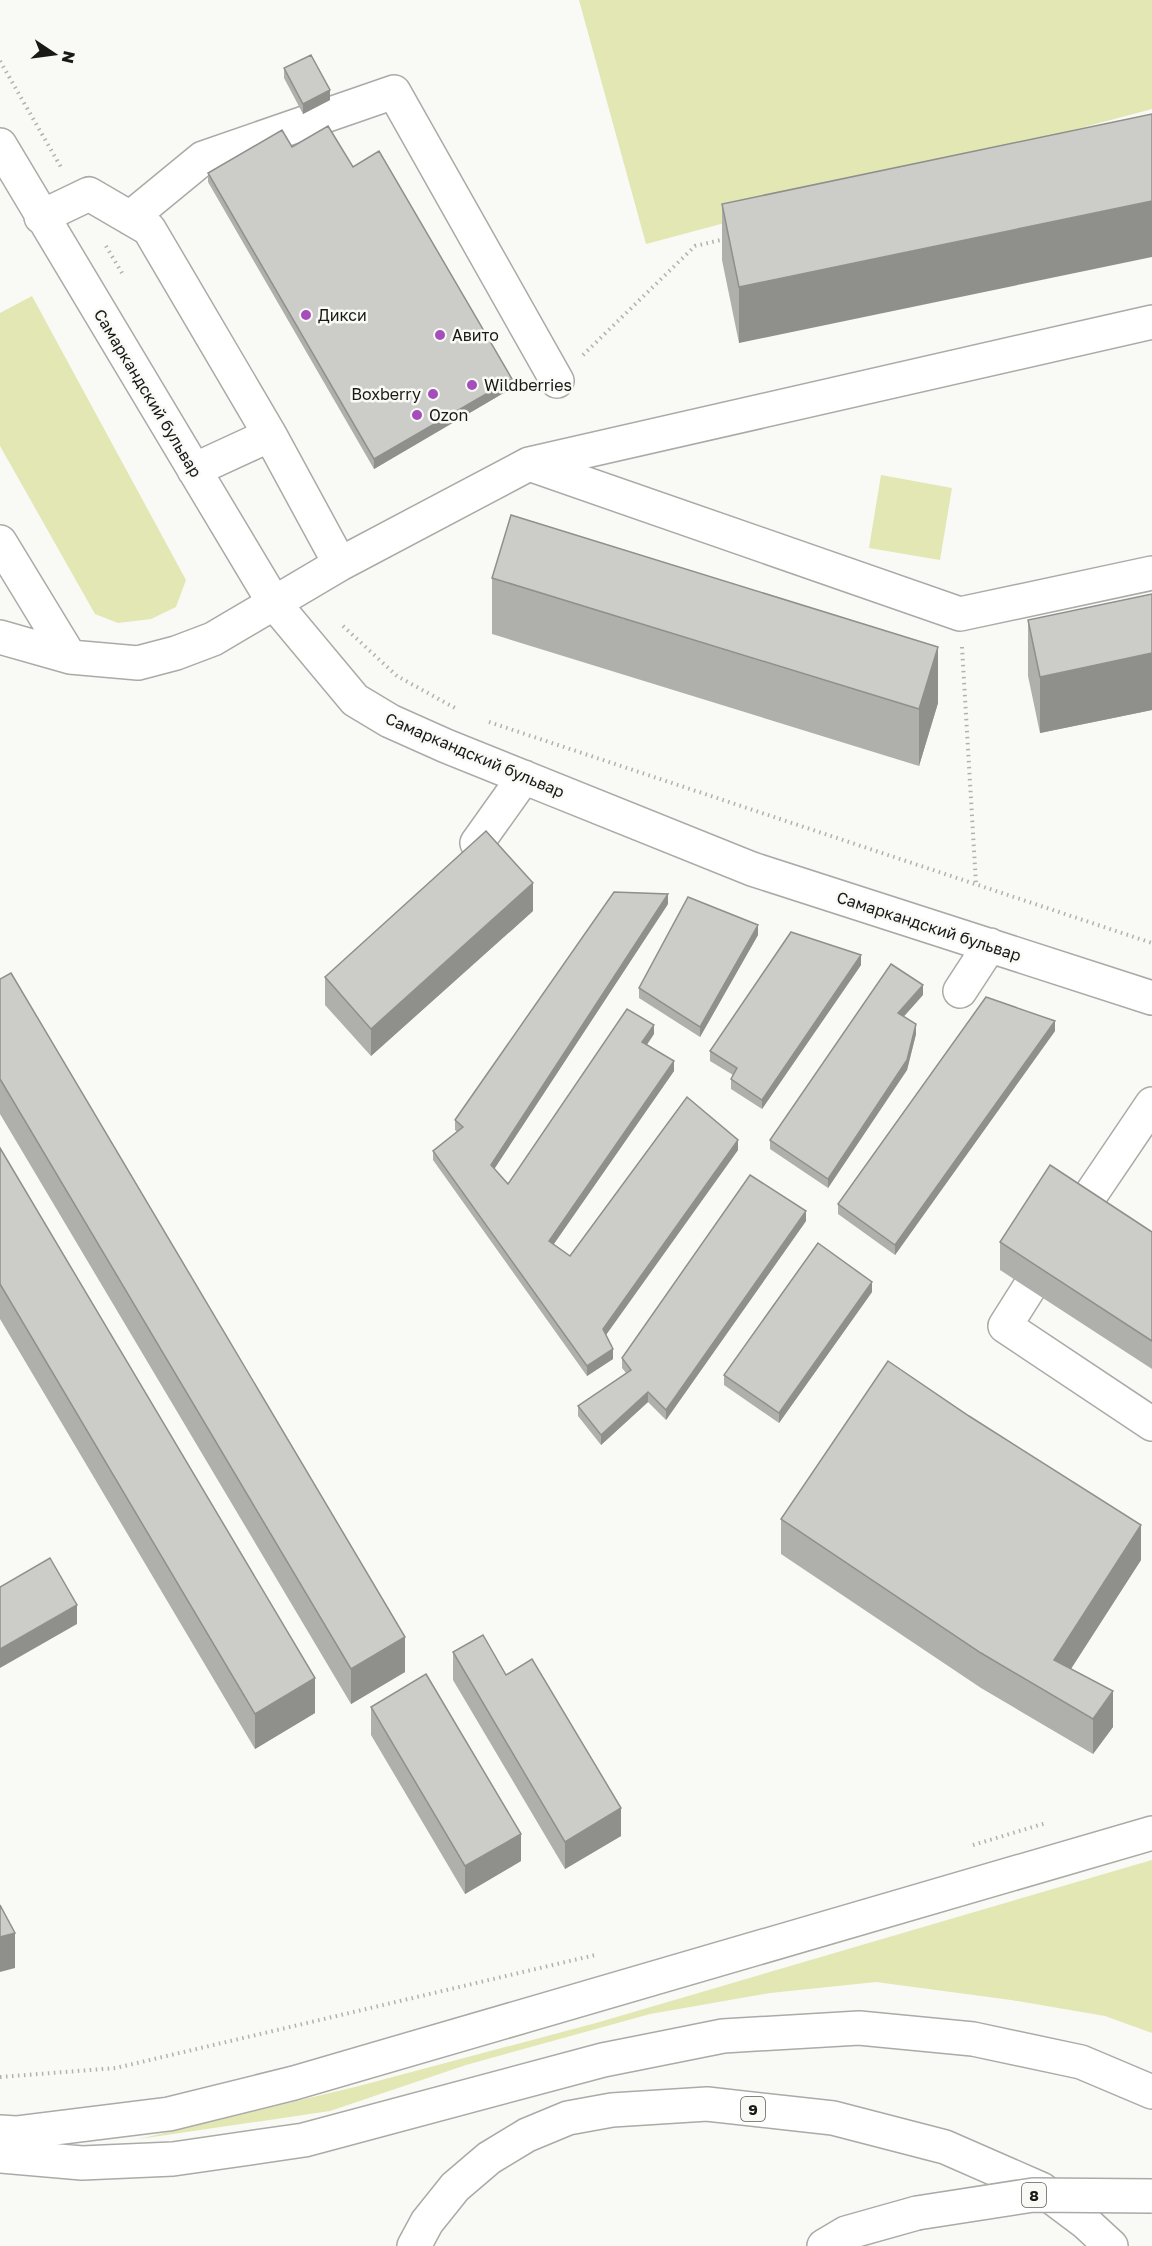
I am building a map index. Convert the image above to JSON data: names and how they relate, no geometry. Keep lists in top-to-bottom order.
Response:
{
  "streets": {
    "main road": ["Самаркандский бульвар", "9", "8"]
  },
  "places": [
    "Дикси",
    "Авито",
    "Wildberries",
    "Boxberry",
    "Ozon"
  ],
  "north": "right"
}
